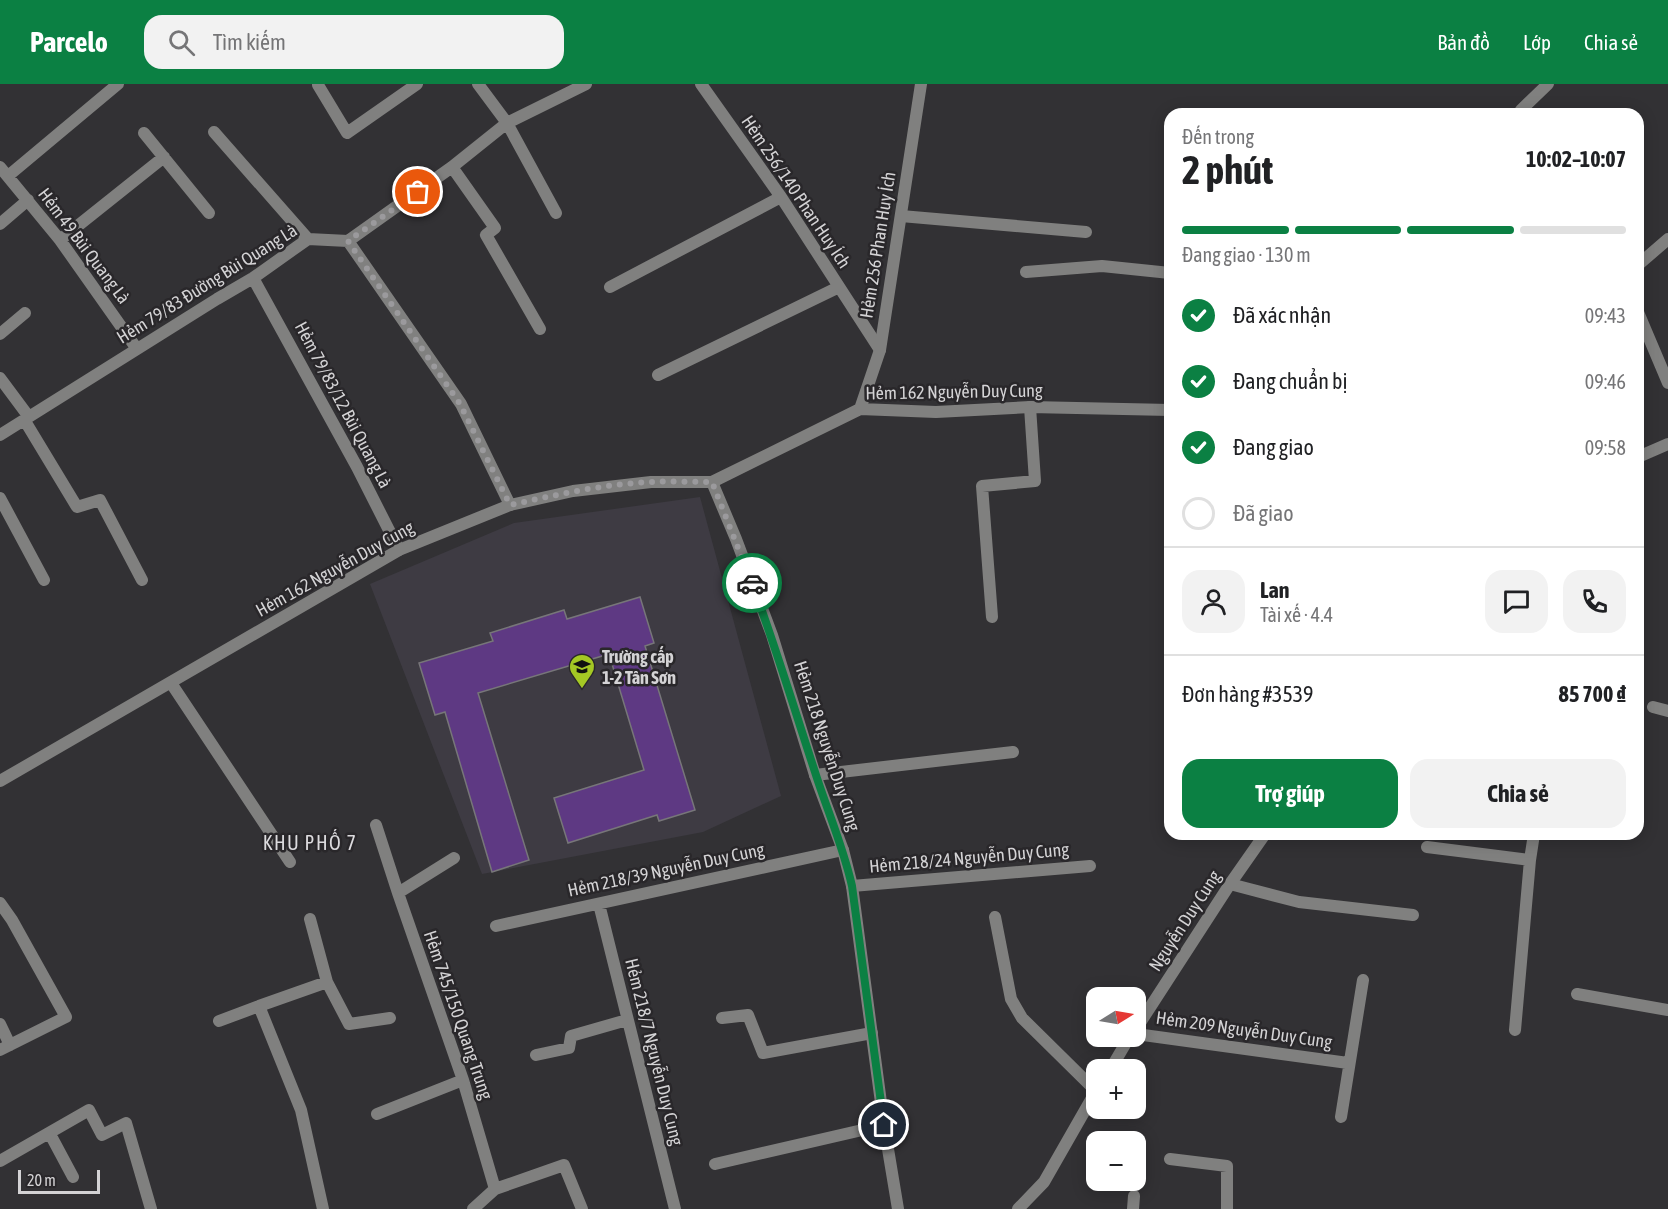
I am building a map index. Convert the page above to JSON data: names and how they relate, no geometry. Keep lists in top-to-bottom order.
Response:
{
  "streets": {
    "street": [
      "Hẻm 256/140 Phan Huy Ích",
      "Hẻm 256 Phan Huy Ích",
      "Hẻm 49 Bùi Quang Là",
      "Hẻm 79/83 Đường Bùi Quang Là",
      "Hẻm 162 Nguyễn Duy Cung",
      "Hẻm 79/83/12 Bùi Quang Là",
      "Hẻm 218 Nguyễn Duy Cung",
      "Hẻm 218/24 Nguyễn Duy Cung",
      "Hẻm 218/39 Nguyễn Duy Cung",
      "Nguyễn Duy Cung",
      "Hẻm 745/150 Quang Trung",
      "Hẻm 209 Nguyễn Duy Cung",
      "Hẻm 218/7 Nguyễn Duy Cung"
    ]
  },
  "crossings": [
    ["Hẻm 256/140 Phan Huy Ích", "Hẻm 256 Phan Huy Ích"],
    ["Hẻm 256 Phan Huy Ích", "Hẻm 162 Nguyễn Duy Cung"],
    ["Hẻm 49 Bùi Quang Là", "Hẻm 79/83 Đường Bùi Quang Là"],
    ["Hẻm 79/83 Đường Bùi Quang Là", "Hẻm 79/83/12 Bùi Quang Là"],
    ["Hẻm 162 Nguyễn Duy Cung", "Hẻm 79/83/12 Bùi Quang Là"],
    ["Hẻm 162 Nguyễn Duy Cung", "Hẻm 218 Nguyễn Duy Cung"],
    ["Hẻm 218 Nguyễn Duy Cung", "Hẻm 218/24 Nguyễn Duy Cung"],
    ["Hẻm 218 Nguyễn Duy Cung", "Hẻm 218/39 Nguyễn Duy Cung"],
    ["Hẻm 218/39 Nguyễn Duy Cung", "Hẻm 218/7 Nguyễn Duy Cung"]
  ],
  "districts": ["KHU PHỐ 7"],
  "places": {
    "school or university": ["Trường cấp 1-2 Tân Sơn"]
  },
  "scale_bar": "20 m",
  "north": "right",
  "page": {
    "header": "Parcelo",
    "search": "Tìm kiếm",
    "nav": ["Bản đồ", "Lớp", "Chia sẻ"],
    "heading": ["2 phút", "Đến trong", "10:02–10:07"],
    "panel": [
      "Lan",
      "Tài xế · 4.4",
      "Đơn hàng #3539",
      "85 700 ₫"
    ],
    "bar": "Đang giao · 130 m",
    "list": [
      ["Đã xác nhận", "09:43"],
      ["Đang chuẩn bị", "09:46"],
      ["Đang giao", "09:58"],
      "Đã giao"
    ],
    "buttons": ["Trợ giúp", "Chia sẻ"],
    "map_buttons": ["+", "−"],
    "scale": "20 m"
  }
}
